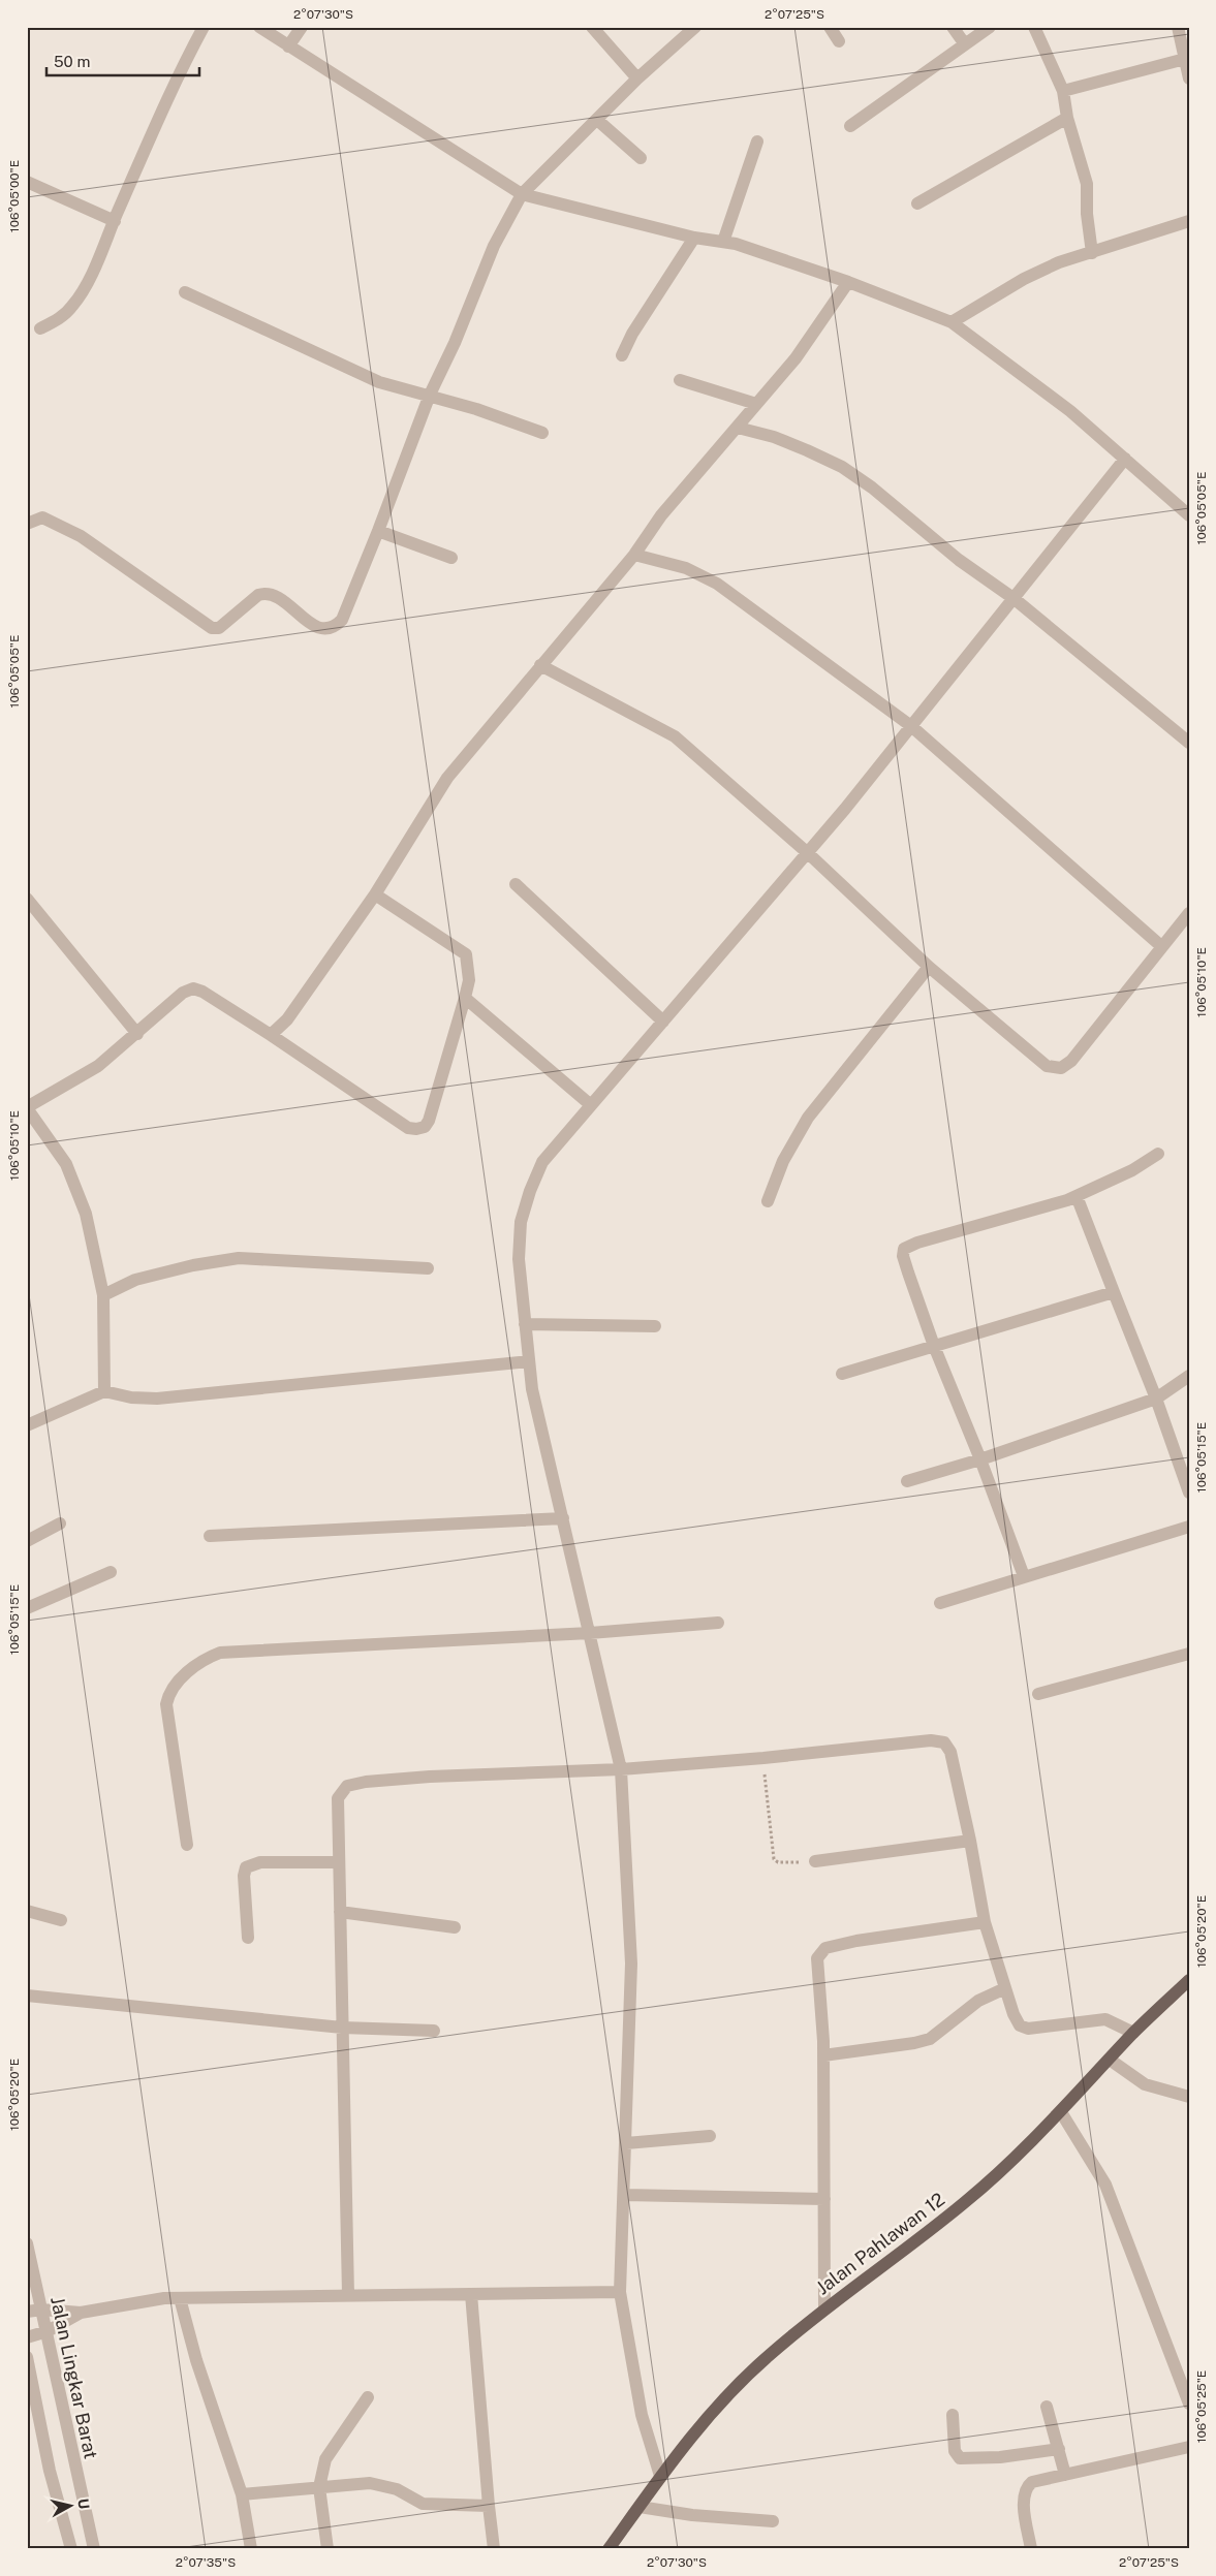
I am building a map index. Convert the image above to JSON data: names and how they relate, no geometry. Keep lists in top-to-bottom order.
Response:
{
  "streets": {
    "main road": ["Jalan Pahlawan 12"],
    "street": ["Jalan Lingkar Barat"]
  },
  "scale_bar": "50 m",
  "north": "right",
  "coordinates": [
    "2°07'30\"S",
    "2°07'25\"S",
    "106°05'00\"E",
    "106°05'05\"E",
    "106°05'10\"E",
    "106°05'15\"E",
    "106°05'20\"E",
    "106°05'25\"E",
    "2°07'35\"S"
  ]
}
